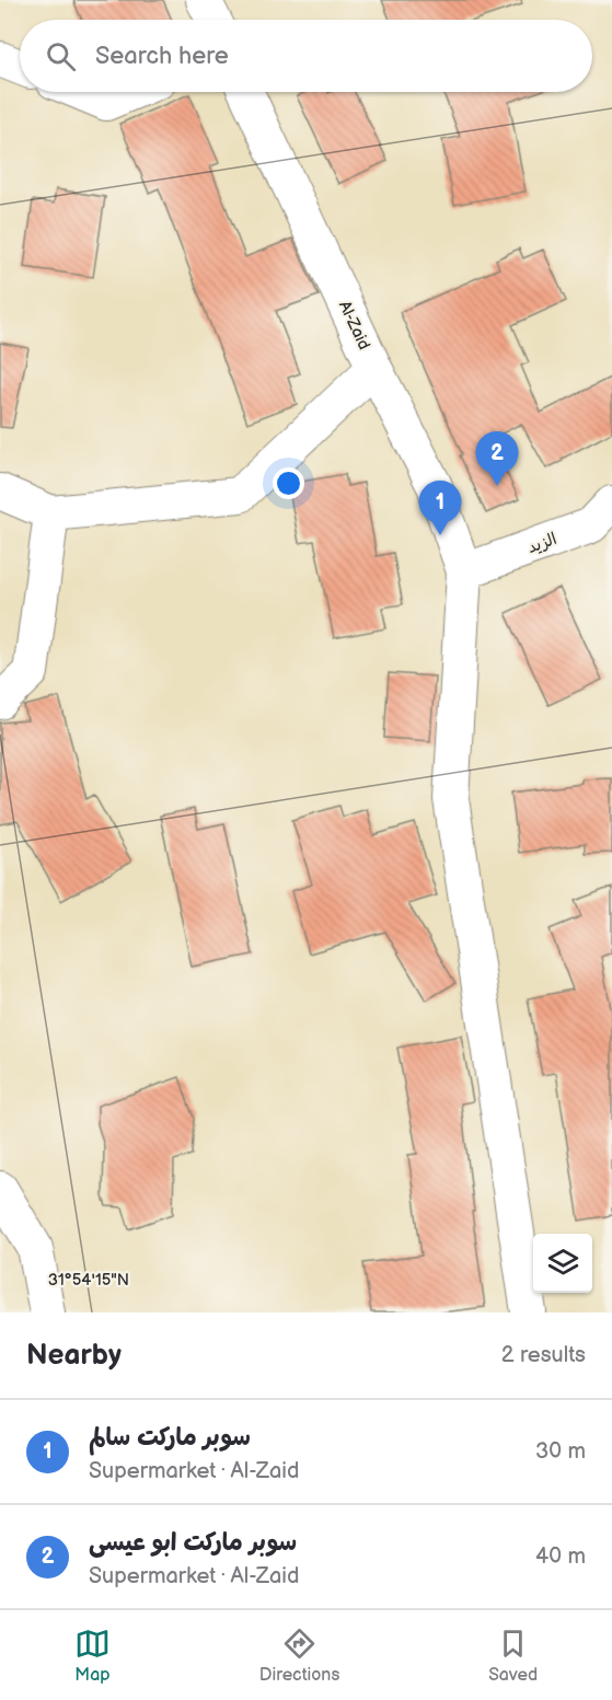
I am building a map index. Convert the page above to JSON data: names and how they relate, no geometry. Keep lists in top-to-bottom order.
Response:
{
  "streets": {
    "street": ["Al-Zaid", "الزيد"]
  },
  "crossings": [
    ["Al-Zaid", "الزيد"]
  ],
  "page": {
    "search": "Search here",
    "pins": ["2", "1"],
    "heading": ["Nearby", "2 results"],
    "list": [
      {
        "mark": "1",
        "name": "سوبر ماركت سالم",
        "note": "Supermarket · Al-Zaid",
        "value": "30 m"
      },
      {
        "mark": "2",
        "name": "سوبر ماركت ابو عيسی",
        "note": "Supermarket · Al-Zaid",
        "value": "40 m"
      }
    ],
    "nav": ["Map", "Directions", "Saved"]
  },
  "coordinates": ["31°54'15\"N"]
}
